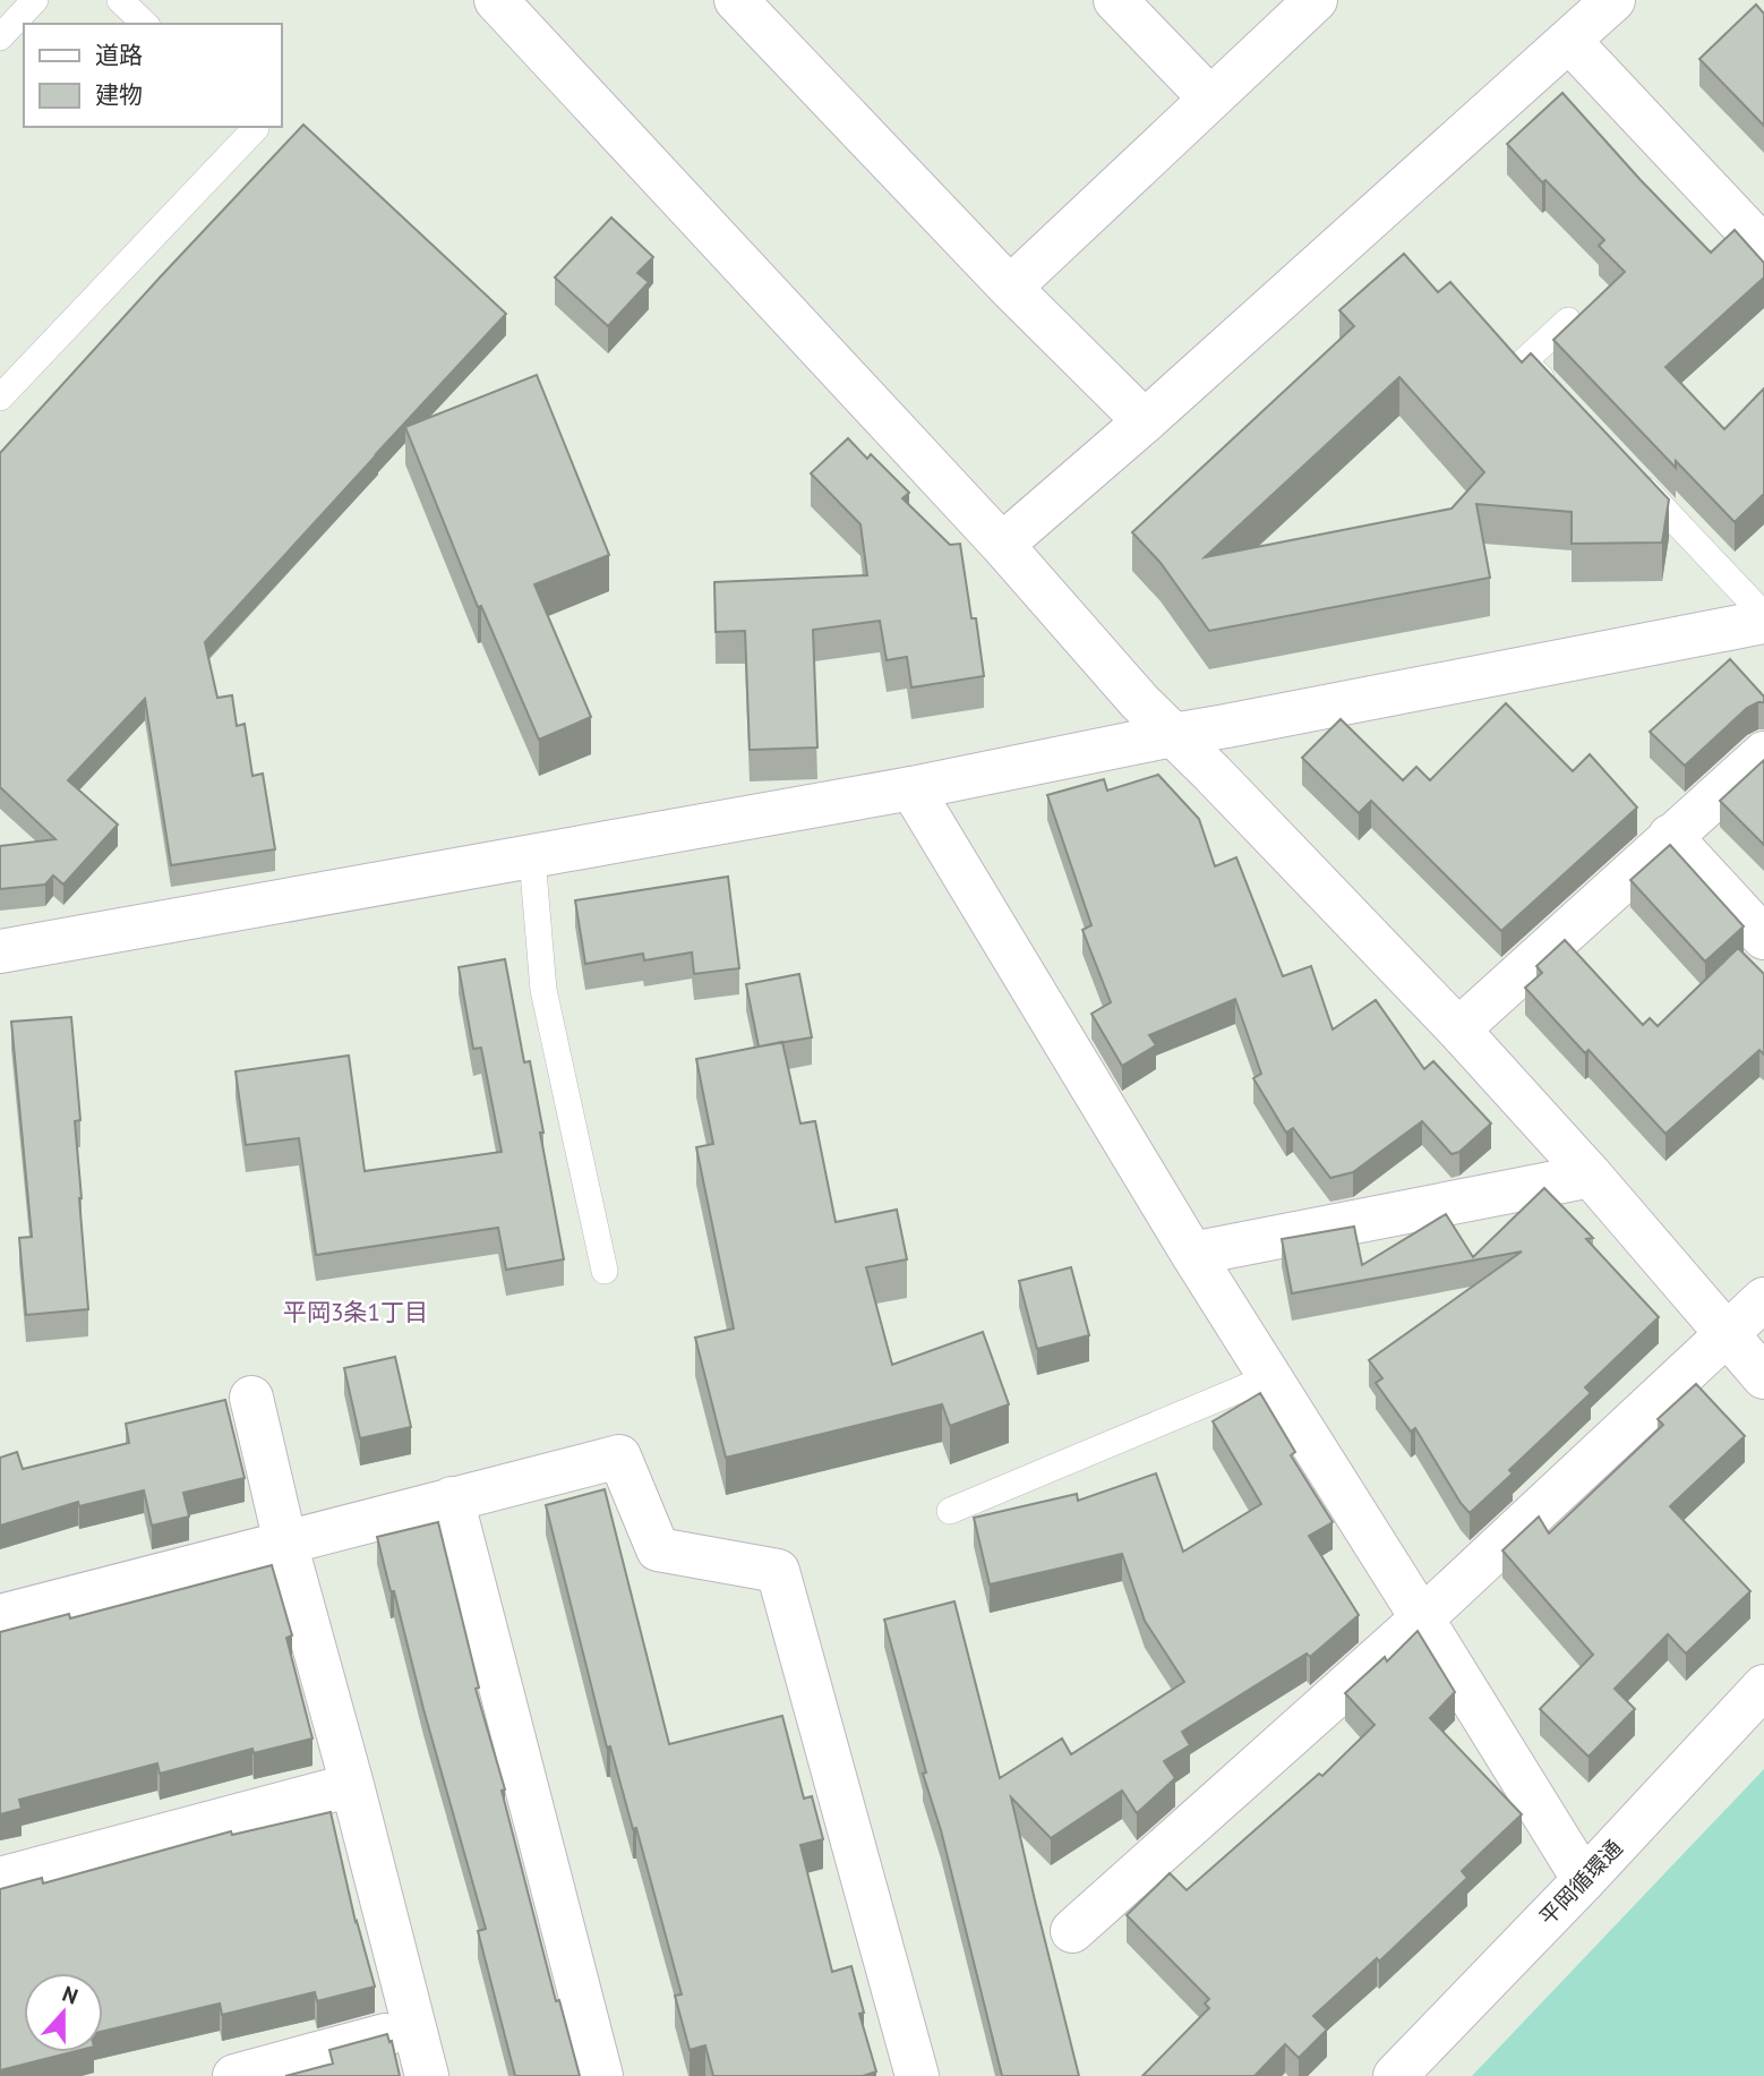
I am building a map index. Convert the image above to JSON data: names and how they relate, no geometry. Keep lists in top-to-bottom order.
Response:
{
  "streets": {
    "street": ["平岡循環通"]
  },
  "districts": ["平岡3条1丁目"],
  "legend": ["道路", "建物"],
  "north": "top"
}
